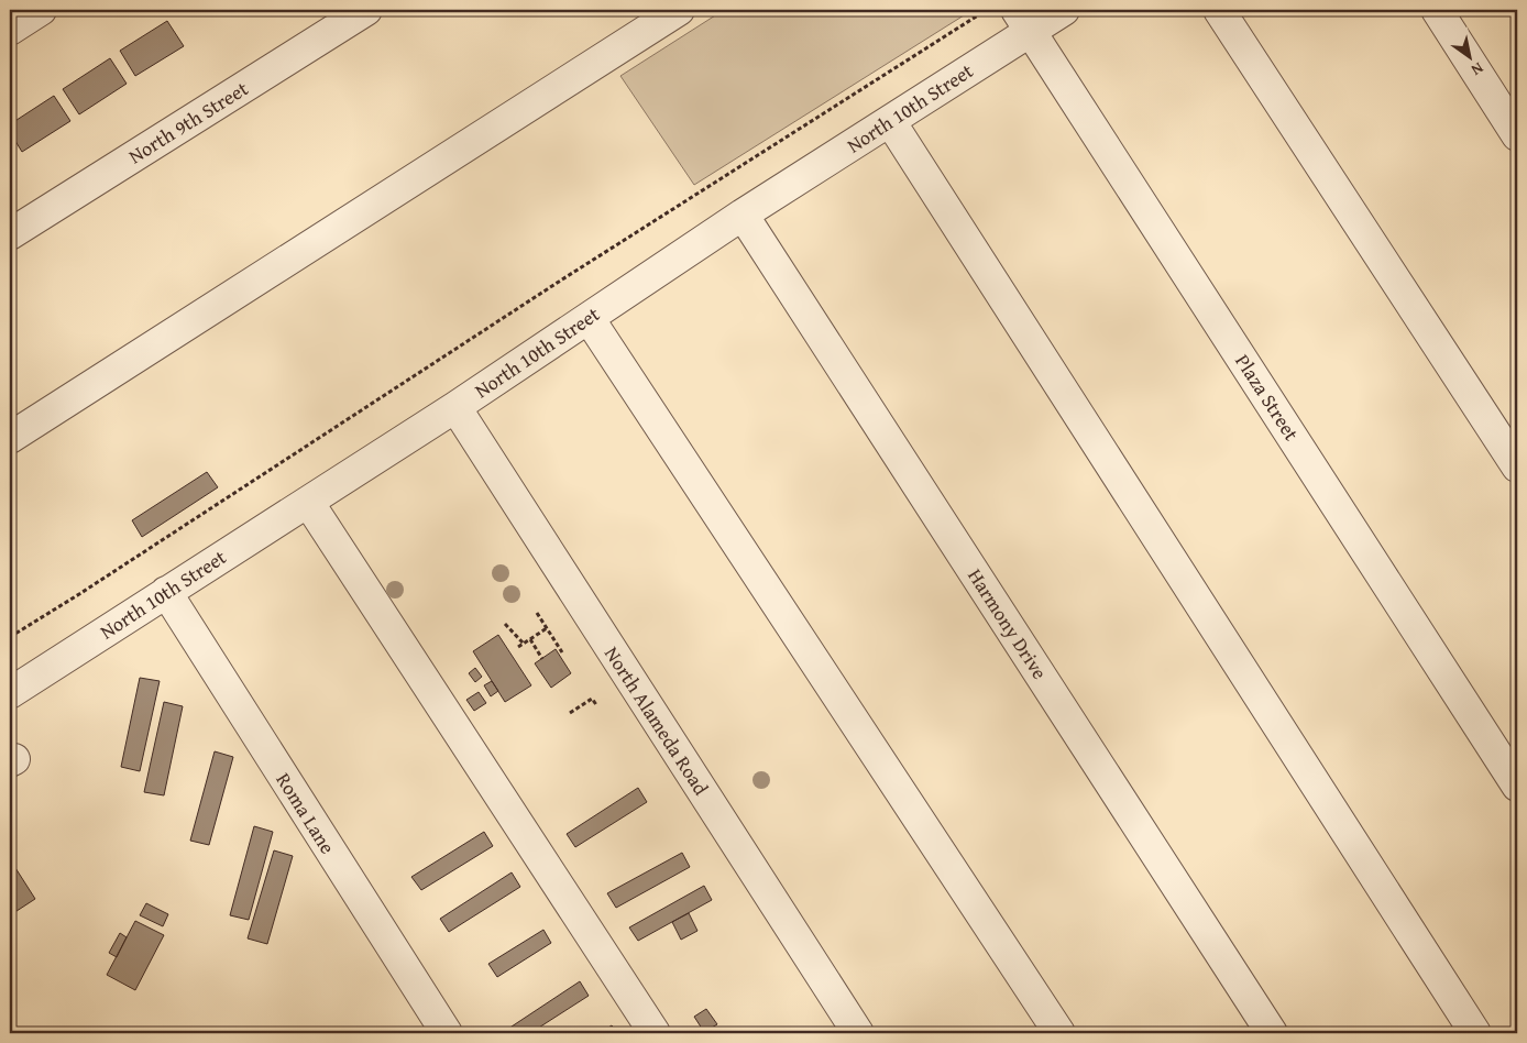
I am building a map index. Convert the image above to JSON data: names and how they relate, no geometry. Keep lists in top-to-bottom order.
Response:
{
  "streets": {
    "street": [
      "North 10th Street",
      "North 9th Street",
      "Plaza Street",
      "Harmony Drive",
      "North Alameda Road",
      "Roma Lane"
    ]
  },
  "crossings": [
    ["North 10th Street", "Plaza Street"],
    ["North 10th Street", "Harmony Drive"],
    ["North 10th Street", "North Alameda Road"],
    ["North 10th Street", "Roma Lane"]
  ],
  "north": "bottom right"
}
